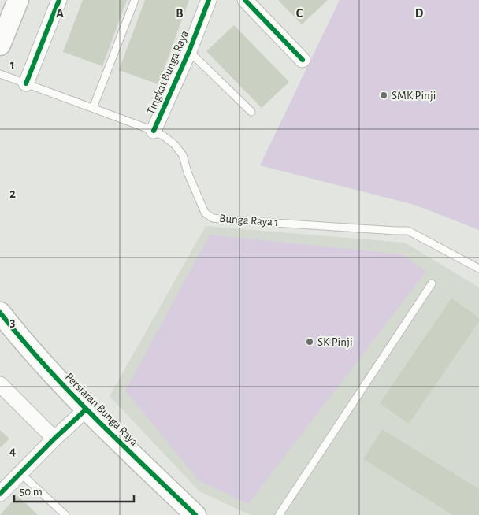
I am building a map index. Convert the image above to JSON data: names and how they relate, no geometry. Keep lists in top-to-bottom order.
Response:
{
  "streets": {
    "street": ["Tingkat Bunga Raya", "Persiaran Bunga Raya"],
    "lane": ["Bunga Raya 1"]
  },
  "crossings": [
    ["Tingkat Bunga Raya", "Bunga Raya 1"]
  ],
  "places": ["SMK Pinji", "SK Pinji"],
  "scale_bar": "50 m",
  "grid": {
    "columns": [
      "A",
      "B",
      "C",
      "D"
    ],
    "rows": [
      "1",
      "2",
      "3",
      "4"
    ]
  }
}
